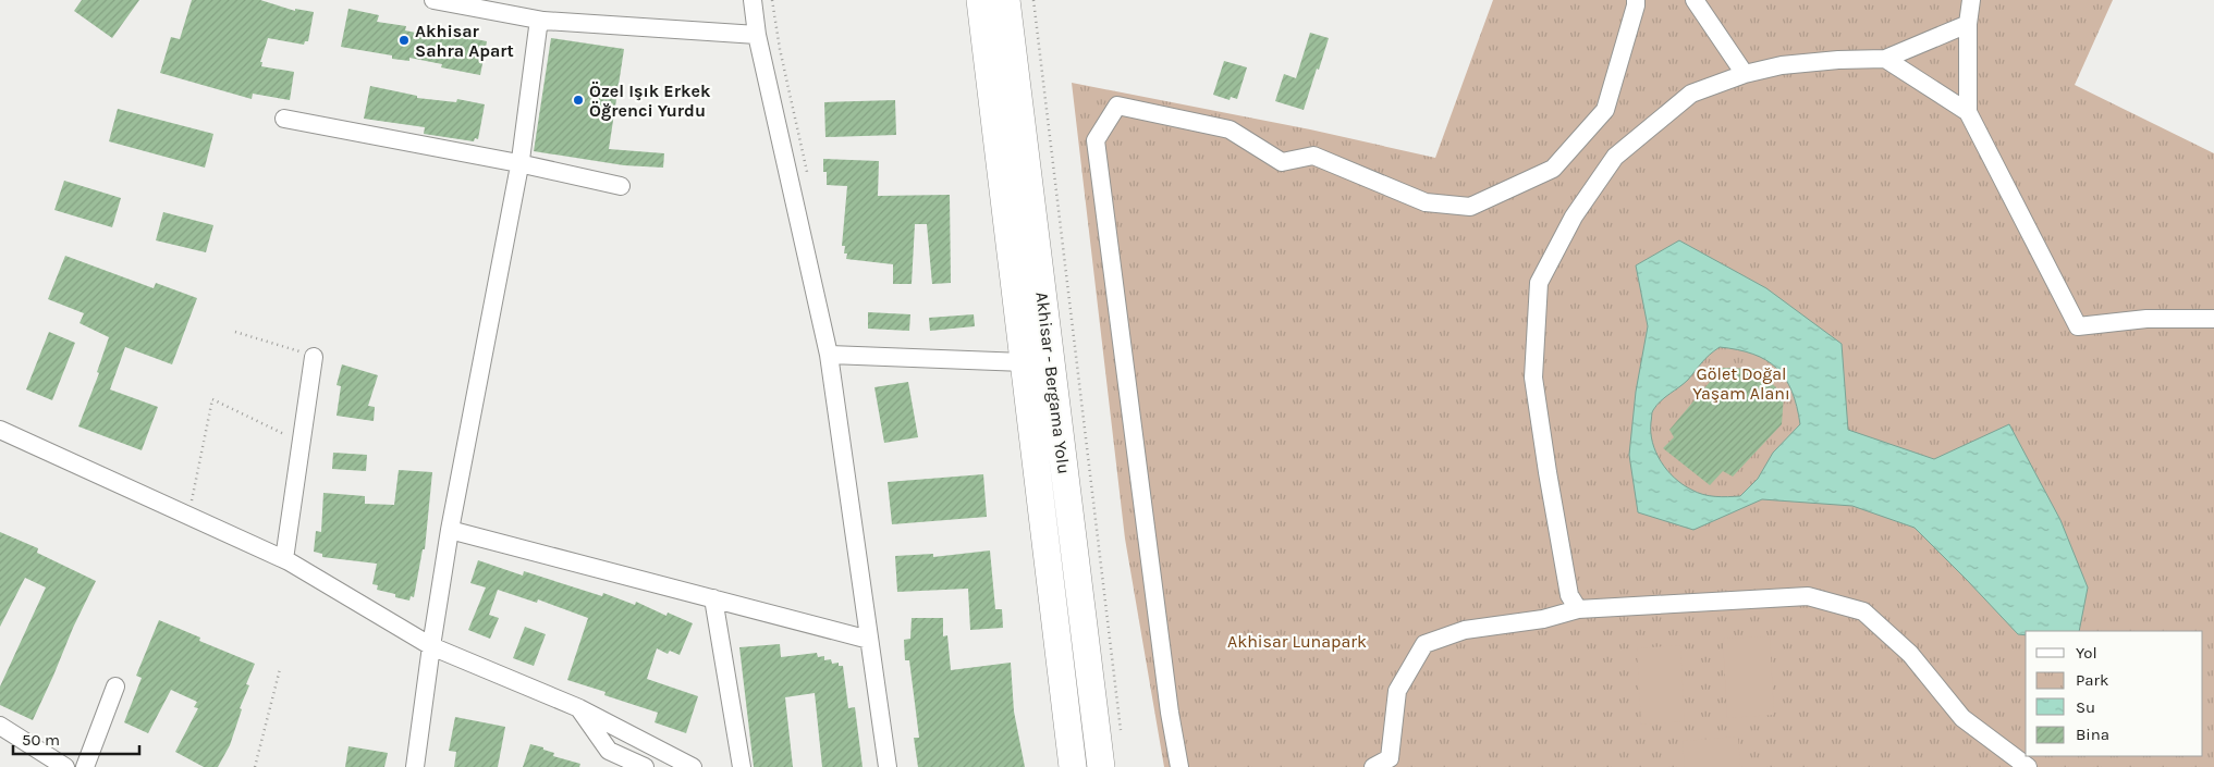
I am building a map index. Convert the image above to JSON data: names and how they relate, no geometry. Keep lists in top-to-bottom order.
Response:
{
  "streets": {
    "main road": ["Akhisar - Bergama Yolu"]
  },
  "parks": ["Gölet Doğal Yaşam Alanı", "Akhisar Lunapark"],
  "places": ["Akhisar Sahra Apart", "Özel Işık Erkek Öğrenci Yurdu"],
  "legend": [
    "Yol",
    "Park",
    "Su",
    "Bina"
  ],
  "scale_bar": "50 m"
}
